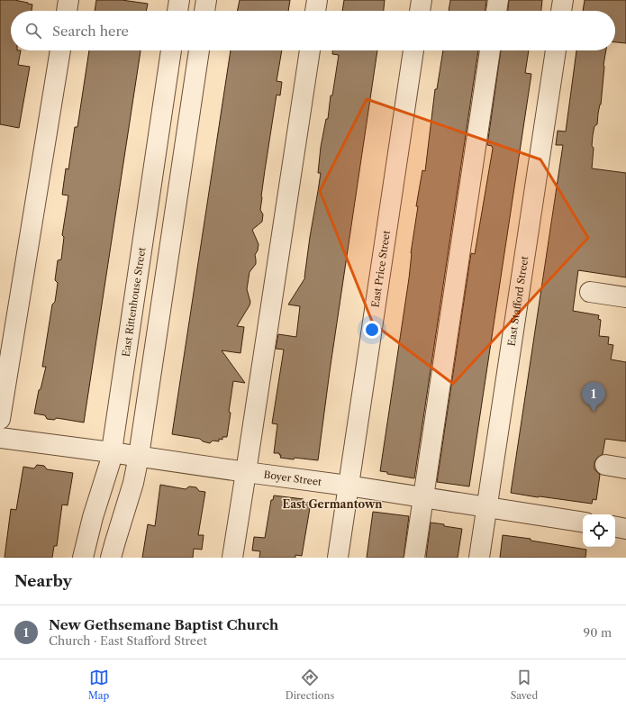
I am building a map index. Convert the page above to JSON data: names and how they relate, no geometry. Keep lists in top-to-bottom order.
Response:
{
  "streets": {
    "street": [
      "East Price Street",
      "East Stafford Street",
      "East Rittenhouse Street",
      "Boyer Street"
    ]
  },
  "crossings": [
    ["East Price Street", "Boyer Street"],
    ["East Stafford Street", "Boyer Street"],
    ["East Rittenhouse Street", "Boyer Street"]
  ],
  "districts": ["East Germantown"],
  "page": {
    "search": "Search here",
    "pins": "1",
    "heading": "Nearby",
    "list": [
      {
        "mark": "1",
        "name": "New Gethsemane Baptist Church",
        "note": "Church · East Stafford Street",
        "value": "90 m"
      }
    ],
    "nav": ["Map", "Directions", "Saved"]
  }
}
